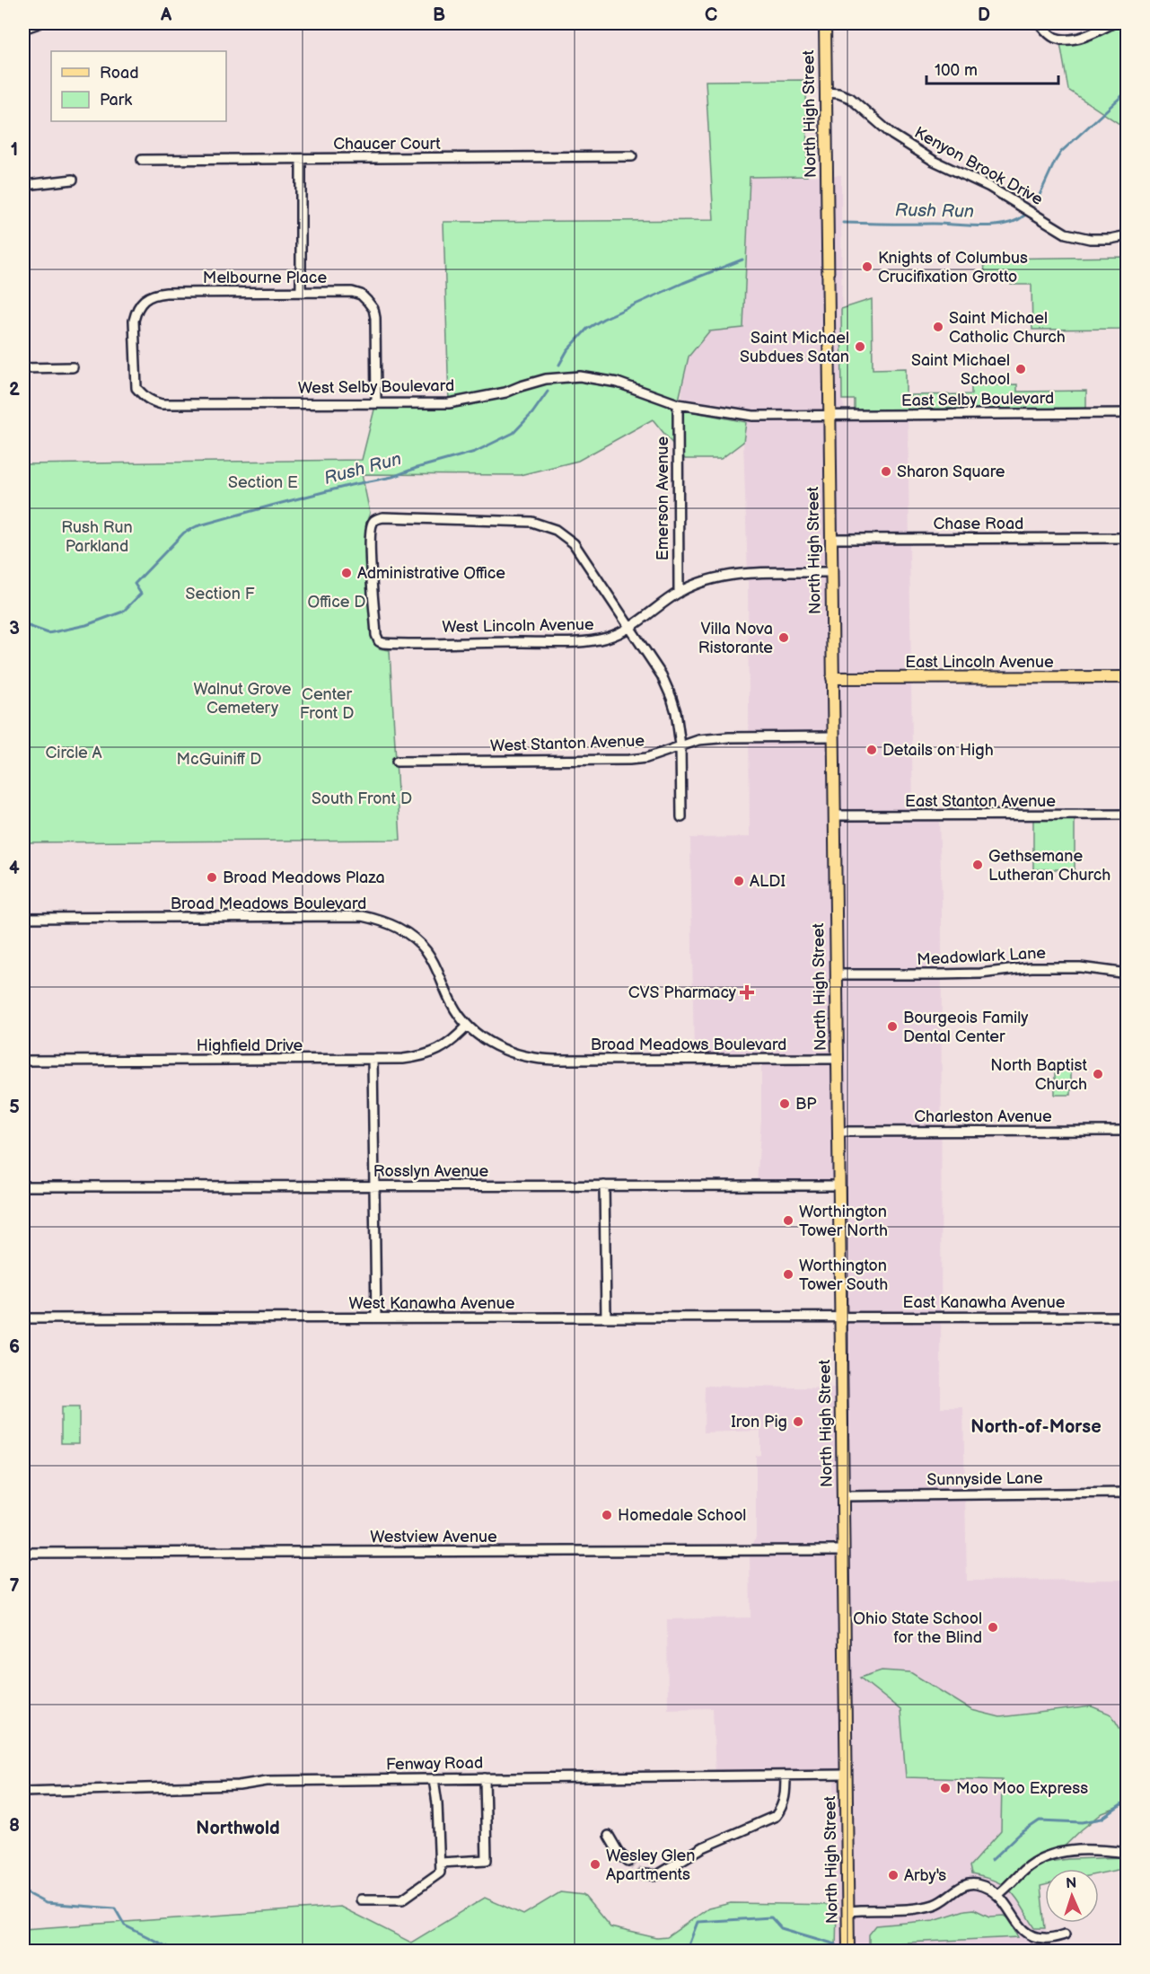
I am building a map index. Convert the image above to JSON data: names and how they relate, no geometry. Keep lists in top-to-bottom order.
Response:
{
  "streets": {
    "main road": ["North High Street", "East Lincoln Avenue"],
    "street": [
      "Chaucer Court",
      "Kenyon Brook Drive",
      "Melbourne Place",
      "West Selby Boulevard",
      "East Selby Boulevard",
      "Emerson Avenue",
      "Chase Road",
      "West Lincoln Avenue",
      "West Stanton Avenue",
      "East Stanton Avenue",
      "Broad Meadows Boulevard",
      "Meadowlark Lane",
      "Highfield Drive",
      "Charleston Avenue",
      "Rosslyn Avenue",
      "East Kanawha Avenue",
      "West Kanawha Avenue",
      "Sunnyside Lane",
      "Westview Avenue",
      "Fenway Road"
    ]
  },
  "crossings": [
    ["North High Street", "Kenyon Brook Drive"],
    ["North High Street", "West Selby Boulevard"],
    ["North High Street", "East Selby Boulevard"],
    ["North High Street", "Chase Road"],
    ["North High Street", "West Lincoln Avenue"],
    ["North High Street", "East Lincoln Avenue"],
    ["North High Street", "West Stanton Avenue"],
    ["North High Street", "East Stanton Avenue"],
    ["North High Street", "Broad Meadows Boulevard"],
    ["North High Street", "Meadowlark Lane"],
    ["North High Street", "Charleston Avenue"],
    ["North High Street", "Rosslyn Avenue"],
    ["North High Street", "East Kanawha Avenue"],
    ["North High Street", "West Kanawha Avenue"],
    ["North High Street", "Sunnyside Lane"],
    ["North High Street", "Westview Avenue"],
    ["North High Street", "Fenway Road"],
    ["Melbourne Place", "West Selby Boulevard"],
    ["West Selby Boulevard", "East Selby Boulevard"],
    ["West Selby Boulevard", "Emerson Avenue"],
    ["Emerson Avenue", "West Lincoln Avenue"],
    ["Broad Meadows Boulevard", "Highfield Drive"],
    ["East Kanawha Avenue", "West Kanawha Avenue"]
  ],
  "districts": ["North-of-Morse", "Northwold"],
  "water": ["Rush Run"],
  "parks": [
    "Section E",
    "Rush Run Parkland",
    "Section F",
    "Office D",
    "Walnut Grove Cemetery",
    "Center Front D",
    "Circle A",
    "McGuiniff D",
    "South Front D"
  ],
  "places": {
    "other": [
      "Knights of Columbus Crucifixation Grotto",
      "Saint Michael Catholic Church",
      "Saint Michael Subdues Satan",
      "Saint Michael School",
      "Sharon Square",
      "Administrative Office",
      "Villa Nova Ristorante",
      "Details on High",
      "Gethsemane Lutheran Church",
      "Broad Meadows Plaza",
      "ALDI",
      "Bourgeois Family Dental Center",
      "North Baptist Church",
      "BP",
      "Worthington Tower North",
      "Worthington Tower South",
      "Iron Pig",
      "Homedale School",
      "Ohio State School for the Blind",
      "Moo Moo Express",
      "Wesley Glen Apartments",
      "Arby's"
    ],
    "health": ["CVS Pharmacy"]
  },
  "legend": ["Road", "Park"],
  "scale_bar": "100 m",
  "north": "top",
  "grid": {
    "columns": [
      "A",
      "B",
      "C",
      "D"
    ],
    "rows": [
      "1",
      "2",
      "3",
      "4",
      "5",
      "6",
      "7",
      "8"
    ]
  }
}
